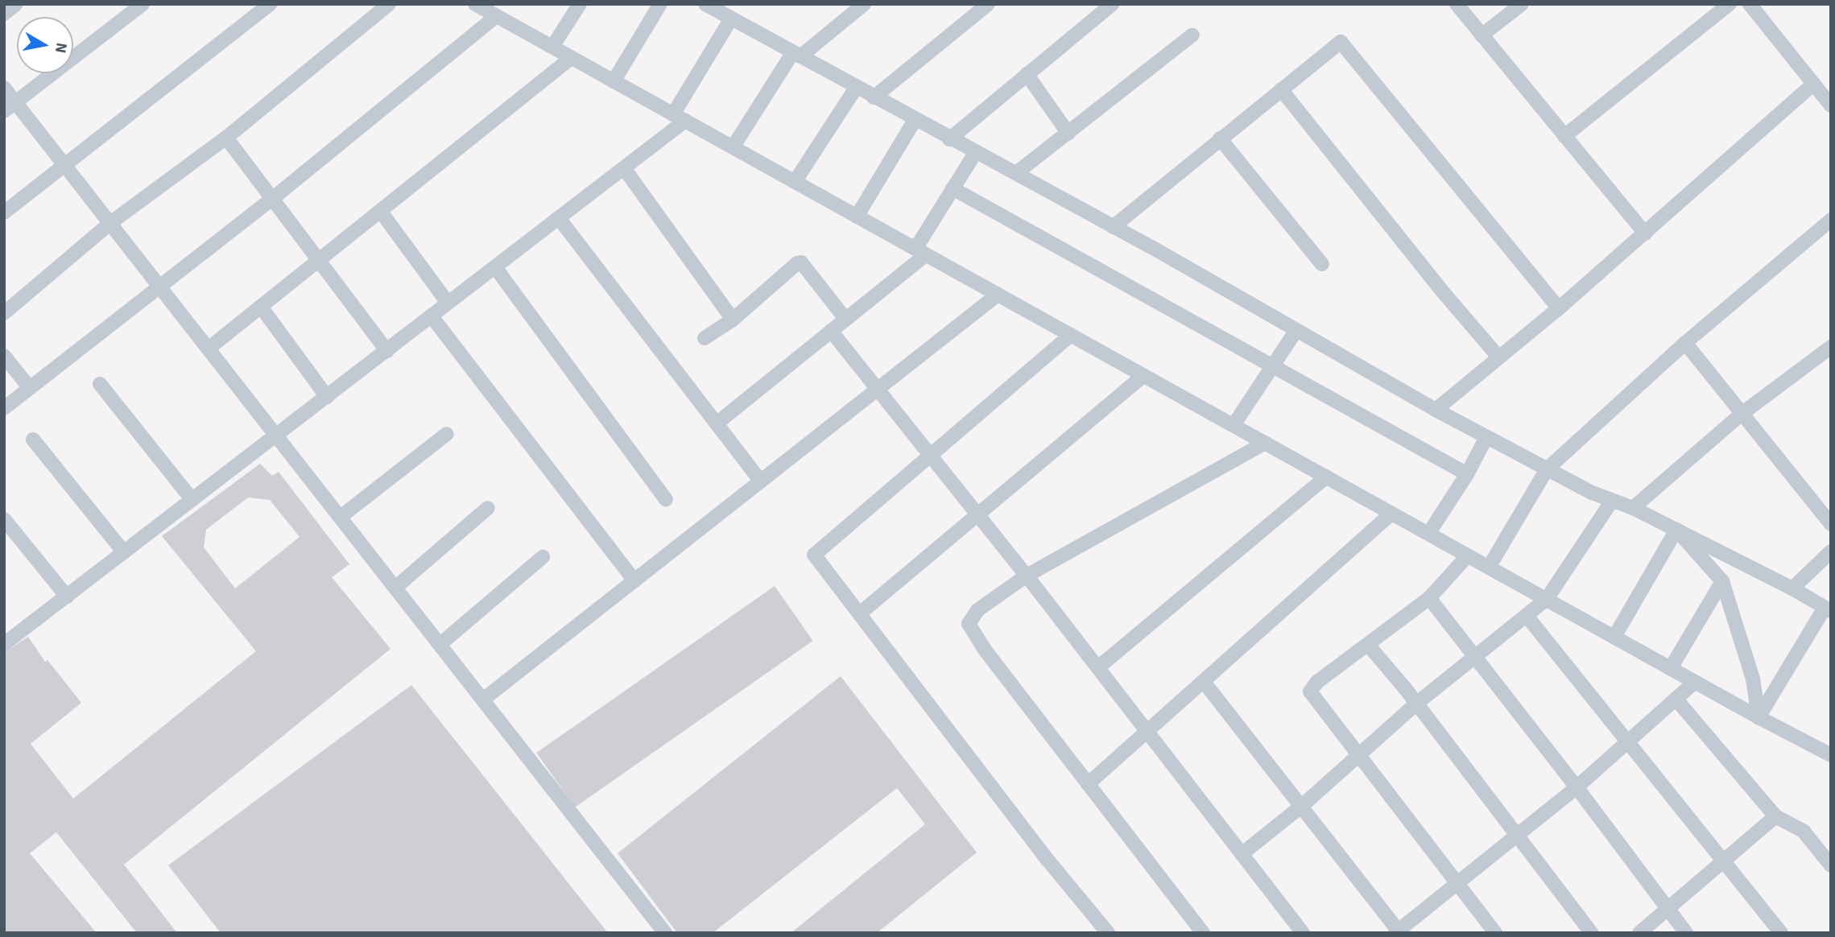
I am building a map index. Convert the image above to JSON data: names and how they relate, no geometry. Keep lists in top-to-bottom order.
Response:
{
  "north": "right"
}
